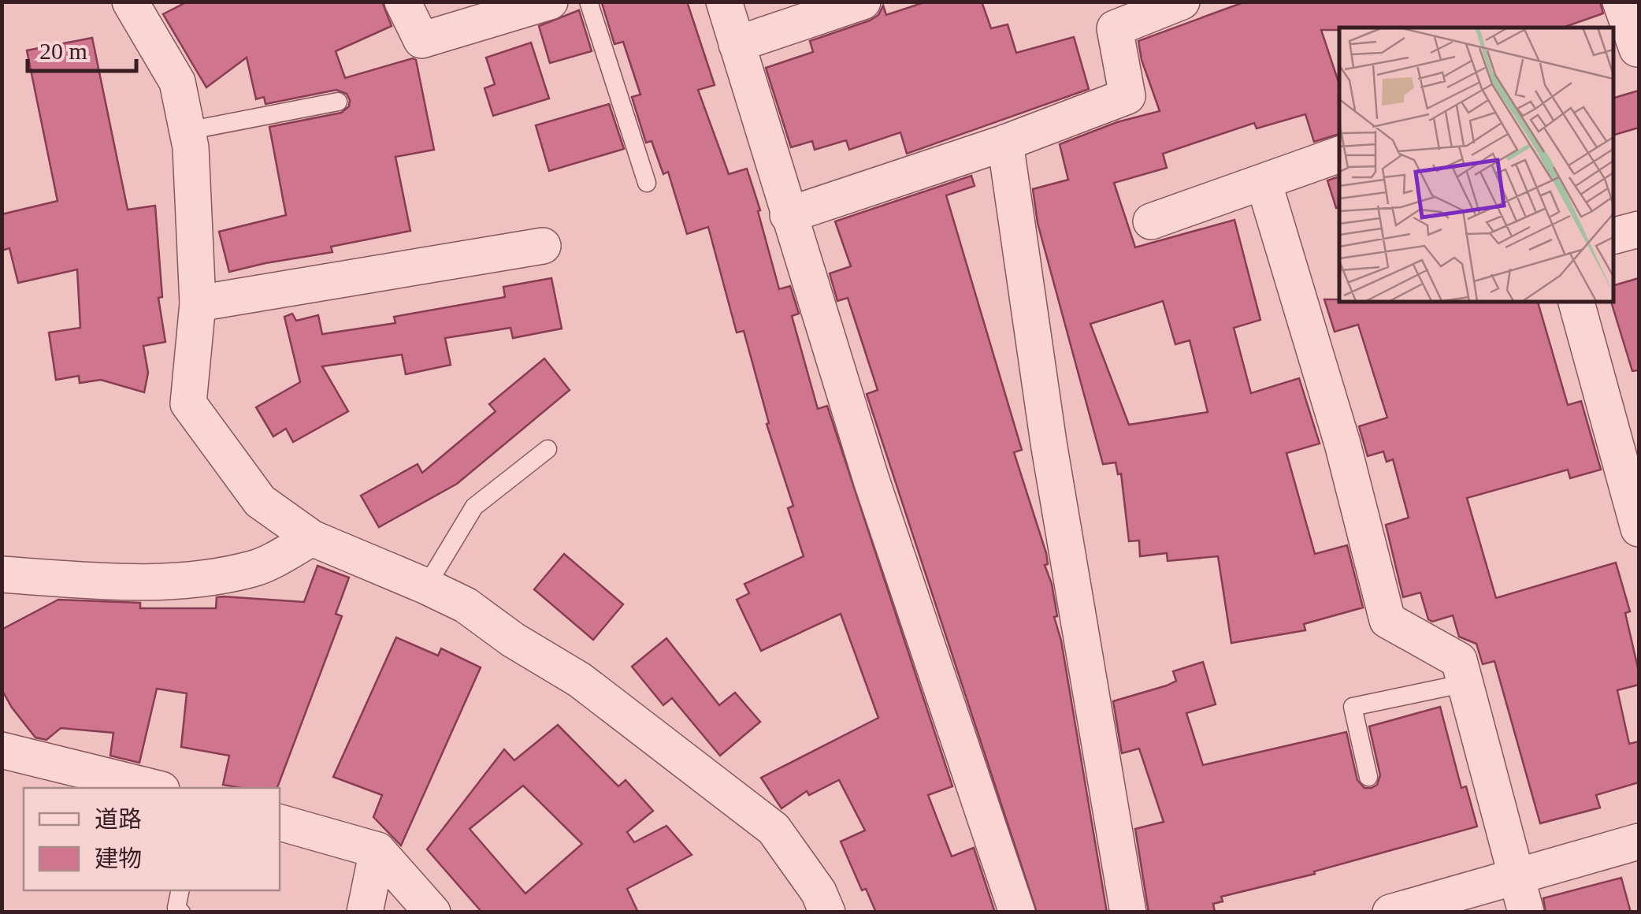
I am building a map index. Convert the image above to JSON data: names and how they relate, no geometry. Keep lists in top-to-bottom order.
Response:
{
  "legend": ["道路", "建物"],
  "scale_bar": "20 m"
}
